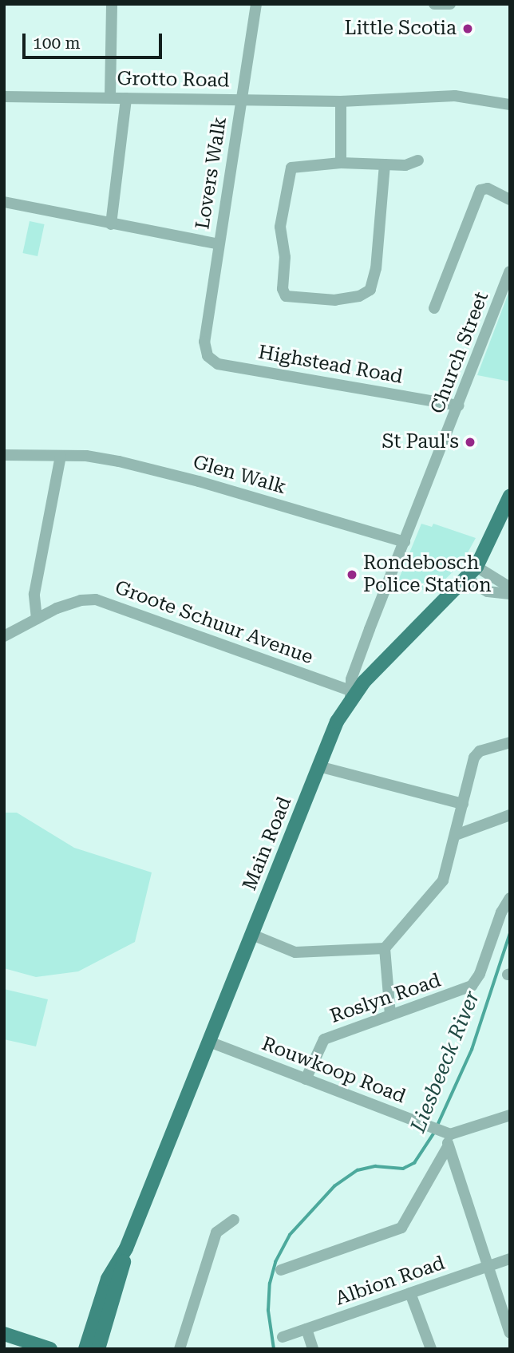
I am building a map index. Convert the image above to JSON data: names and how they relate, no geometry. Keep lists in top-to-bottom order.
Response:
{
  "streets": {
    "main road": ["Main Road"],
    "street": [
      "Grotto Road",
      "Lovers Walk",
      "Church Street",
      "Highstead Road",
      "Glen Walk",
      "Groote Schuur Avenue",
      "Roslyn Road",
      "Rouwkoop Road",
      "Albion Road"
    ]
  },
  "crossings": [
    ["Grotto Road", "Lovers Walk"],
    ["Lovers Walk", "Highstead Road"],
    ["Church Street", "Highstead Road"],
    ["Church Street", "Glen Walk"],
    ["Church Street", "Groote Schuur Avenue"],
    ["Church Street", "Main Road"],
    ["Groote Schuur Avenue", "Main Road"],
    ["Main Road", "Rouwkoop Road"],
    ["Roslyn Road", "Rouwkoop Road"]
  ],
  "water": ["Liesbeeck River"],
  "places": ["Little Scotia", "St Paul's", "Rondebosch Police Station"],
  "scale_bar": "100 m"
}
